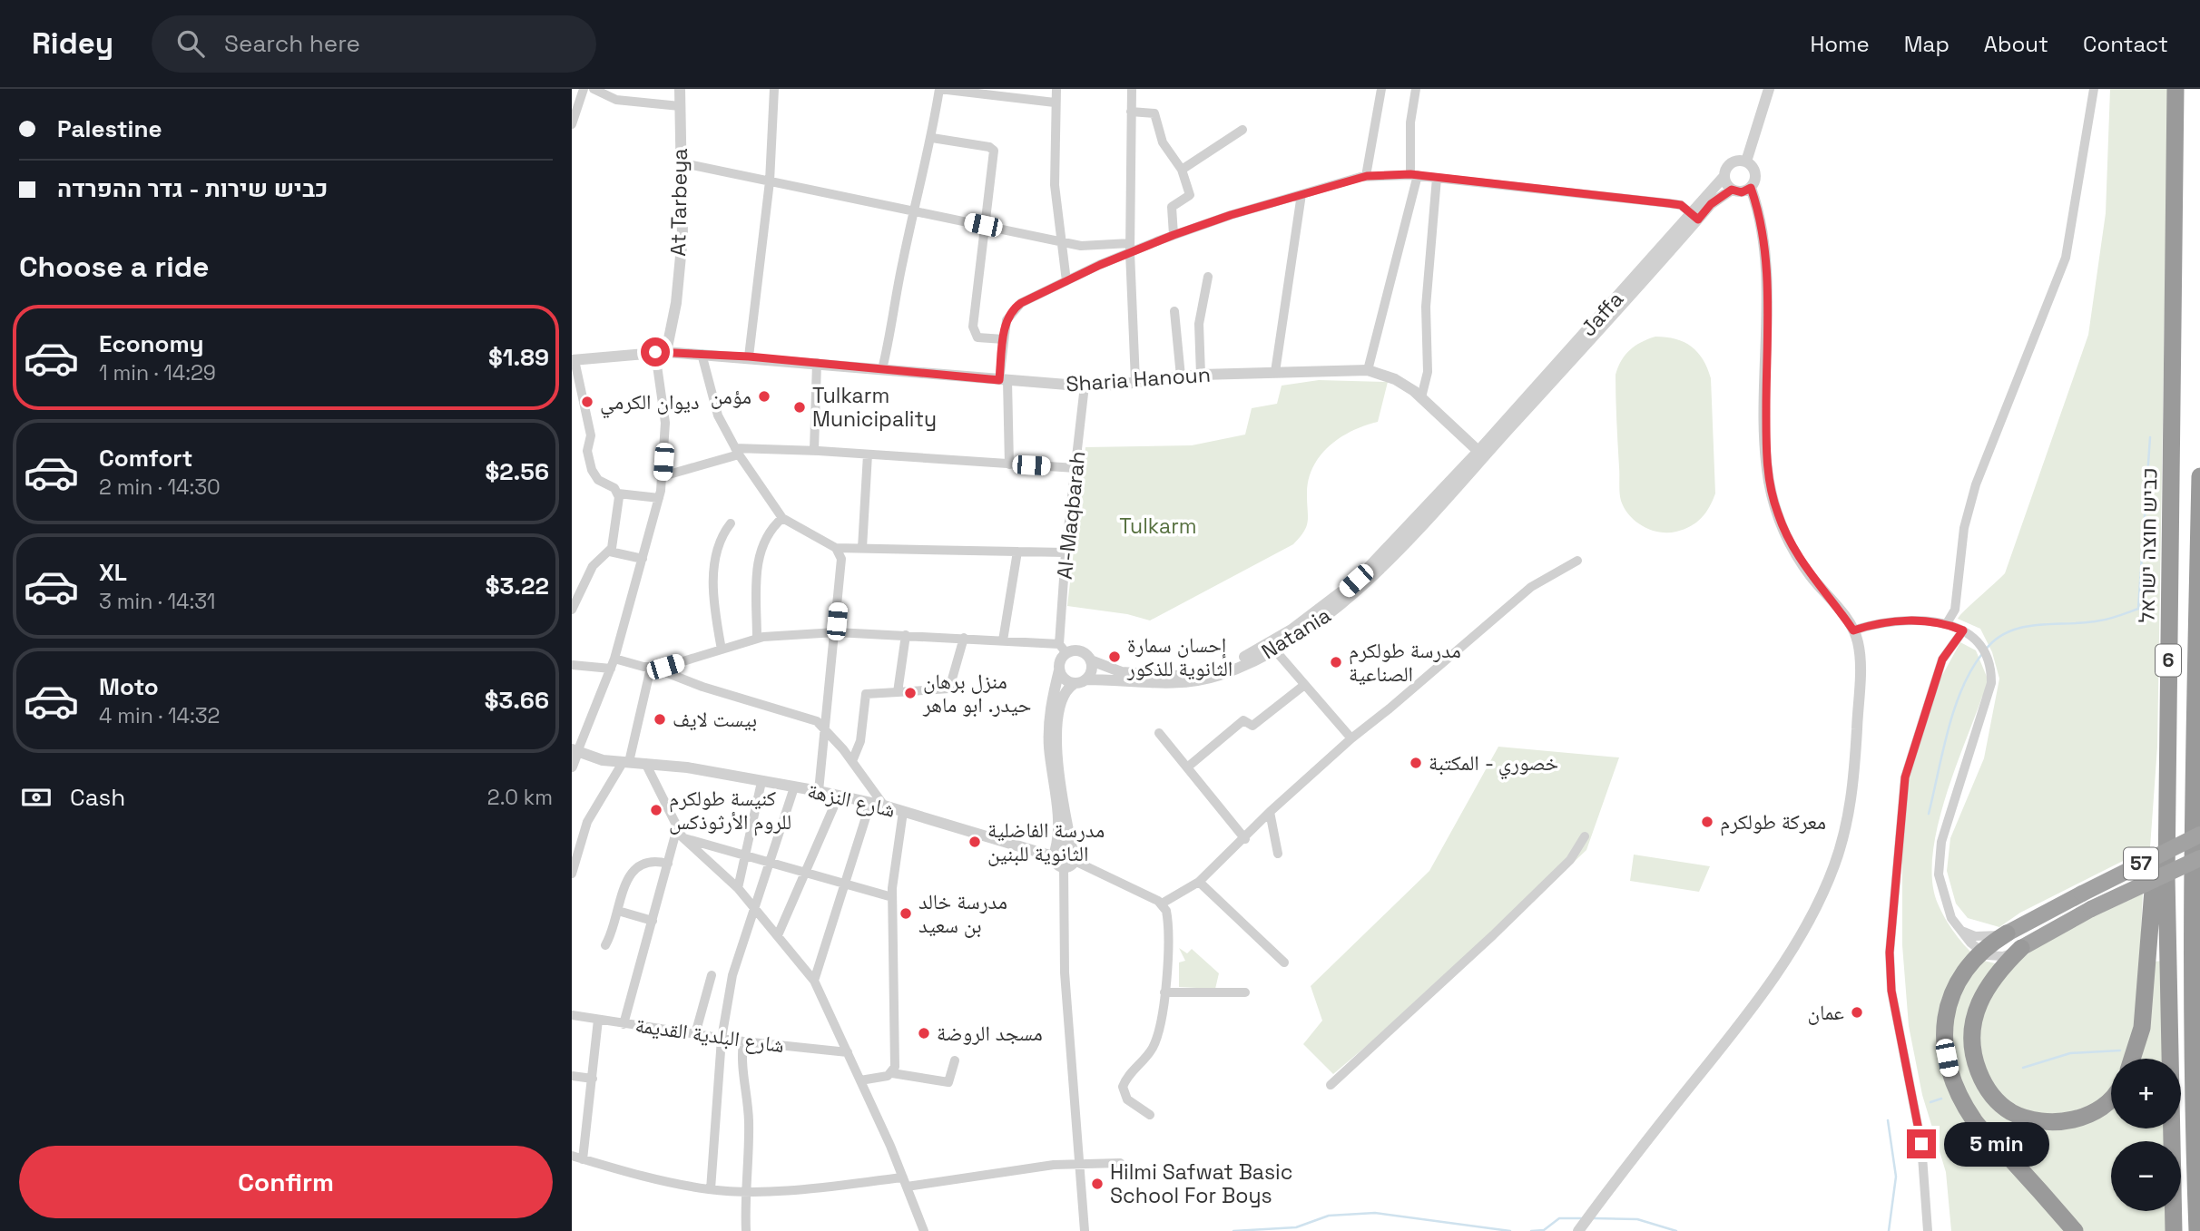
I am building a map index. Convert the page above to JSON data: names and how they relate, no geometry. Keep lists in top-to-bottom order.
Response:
{
  "streets": {
    "highway": ["כביש חוצה ישראל", "6", "57"],
    "street": [
      "At Tarbeya",
      "Jaffa",
      "Sharia Hanoun",
      "Al-Maqbarah",
      "Natania",
      "شارع النزهة",
      "شارع البلدية القديمة"
    ]
  },
  "crossings": [
    ["At Tarbeya", "Sharia Hanoun"],
    ["Jaffa", "Sharia Hanoun"],
    ["Jaffa", "Natania"],
    ["Sharia Hanoun", "Al-Maqbarah"],
    ["Sharia Hanoun", "Natania"],
    ["Al-Maqbarah", "Natania"]
  ],
  "parks": ["Tulkarm"],
  "places": [
    "مؤمن",
    "ديوان الكرمي",
    "Tulkarm Municipality",
    "إحسان سمارة الثانوية للذكور",
    "مدرسة طولكرم الصناعية",
    "منزل برهان حيدر. ابو ماهر",
    "بيست لايف",
    "خصوري - المكتبة",
    "كنيسة طولكرم للروم الأرثوذكس",
    "معركة طولكرم",
    "مدرسة الفاضلية الثانوية للبنين",
    "مدرسة خالد بن سعيد",
    "عمان",
    "مسجد الروضة",
    "Hilmi Safwat Basic School For Boys"
  ],
  "page": {
    "header": "Ridey",
    "search": "Search here",
    "nav": [
      "Home",
      "Map",
      "About",
      "Contact"
    ],
    "banner": ["Palestine", "כביש שירות - גדר ההפרדה"],
    "heading": "Choose a ride",
    "list": [
      {
        "name": "Economy",
        "note": "1 min · 14:29",
        "value": "$1.89"
      },
      {
        "name": "Comfort",
        "note": "2 min · 14:30",
        "value": "$2.56"
      },
      {
        "name": "XL",
        "note": "3 min · 14:31",
        "value": "$3.22"
      },
      {
        "name": "Moto",
        "note": "4 min · 14:32",
        "value": "$3.66"
      }
    ],
    "pay": ["Cash", "2.0 km"],
    "map_buttons": ["+", "−"],
    "bubble": "5 min",
    "buttons": "Confirm"
  }
}
